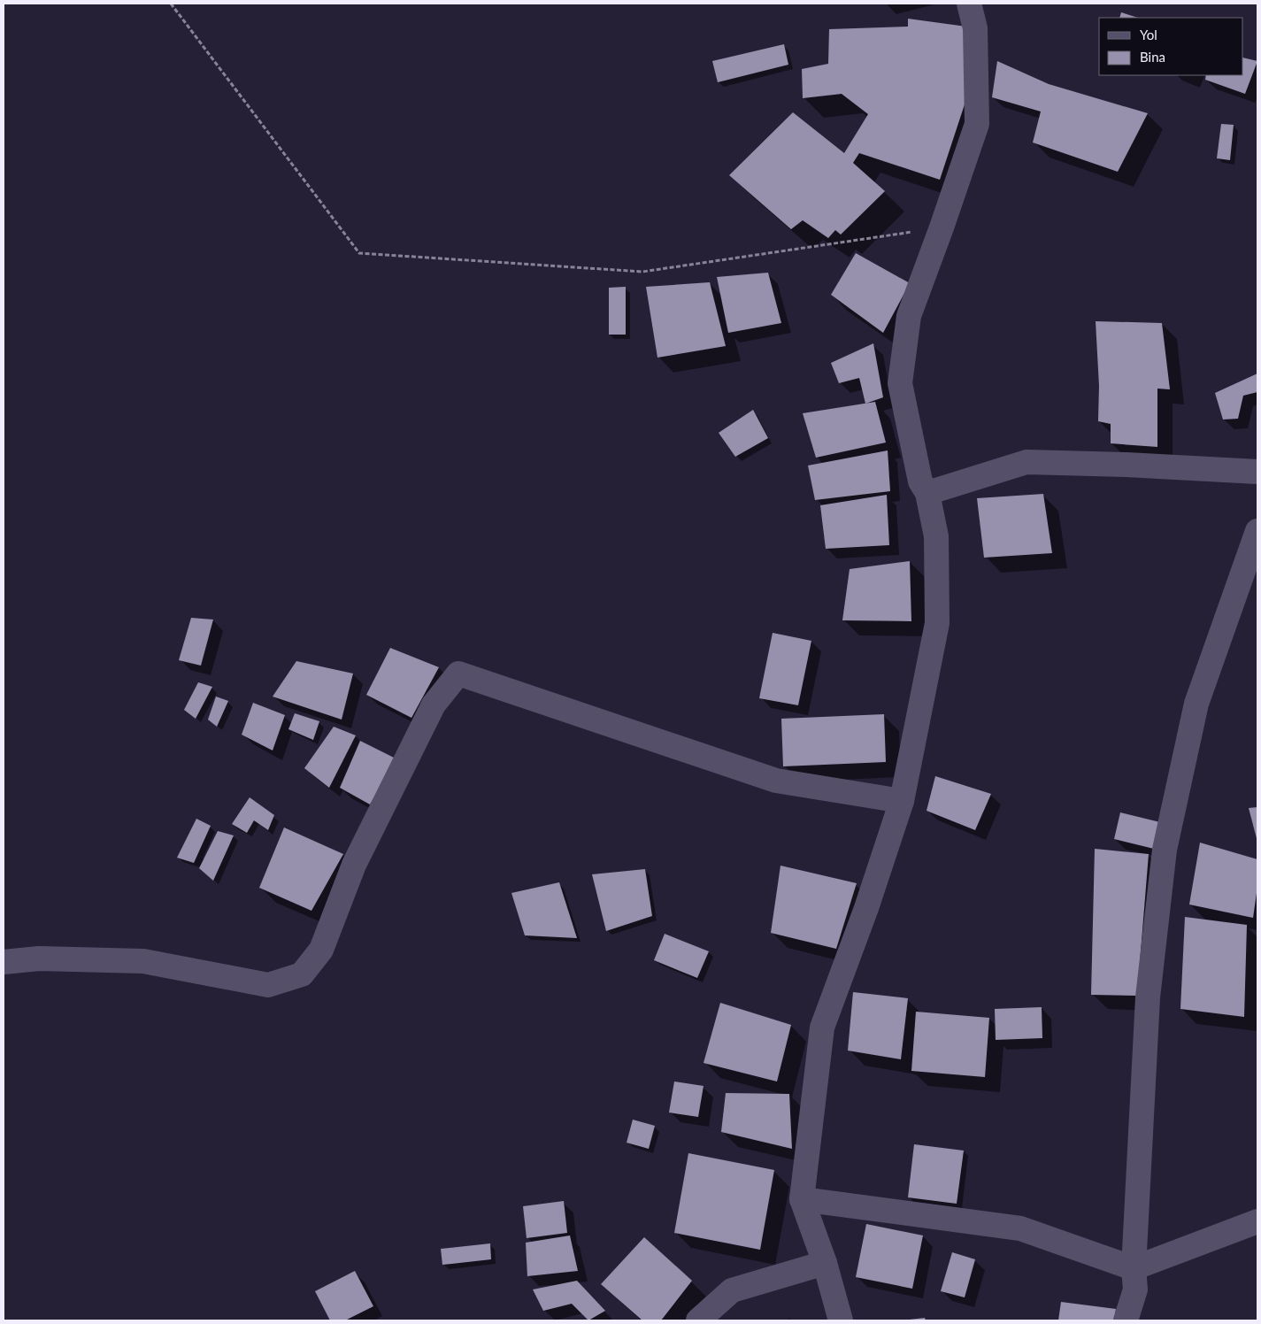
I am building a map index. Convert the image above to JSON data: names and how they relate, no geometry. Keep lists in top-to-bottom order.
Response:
{
  "legend": ["Yol", "Bina"]
}
